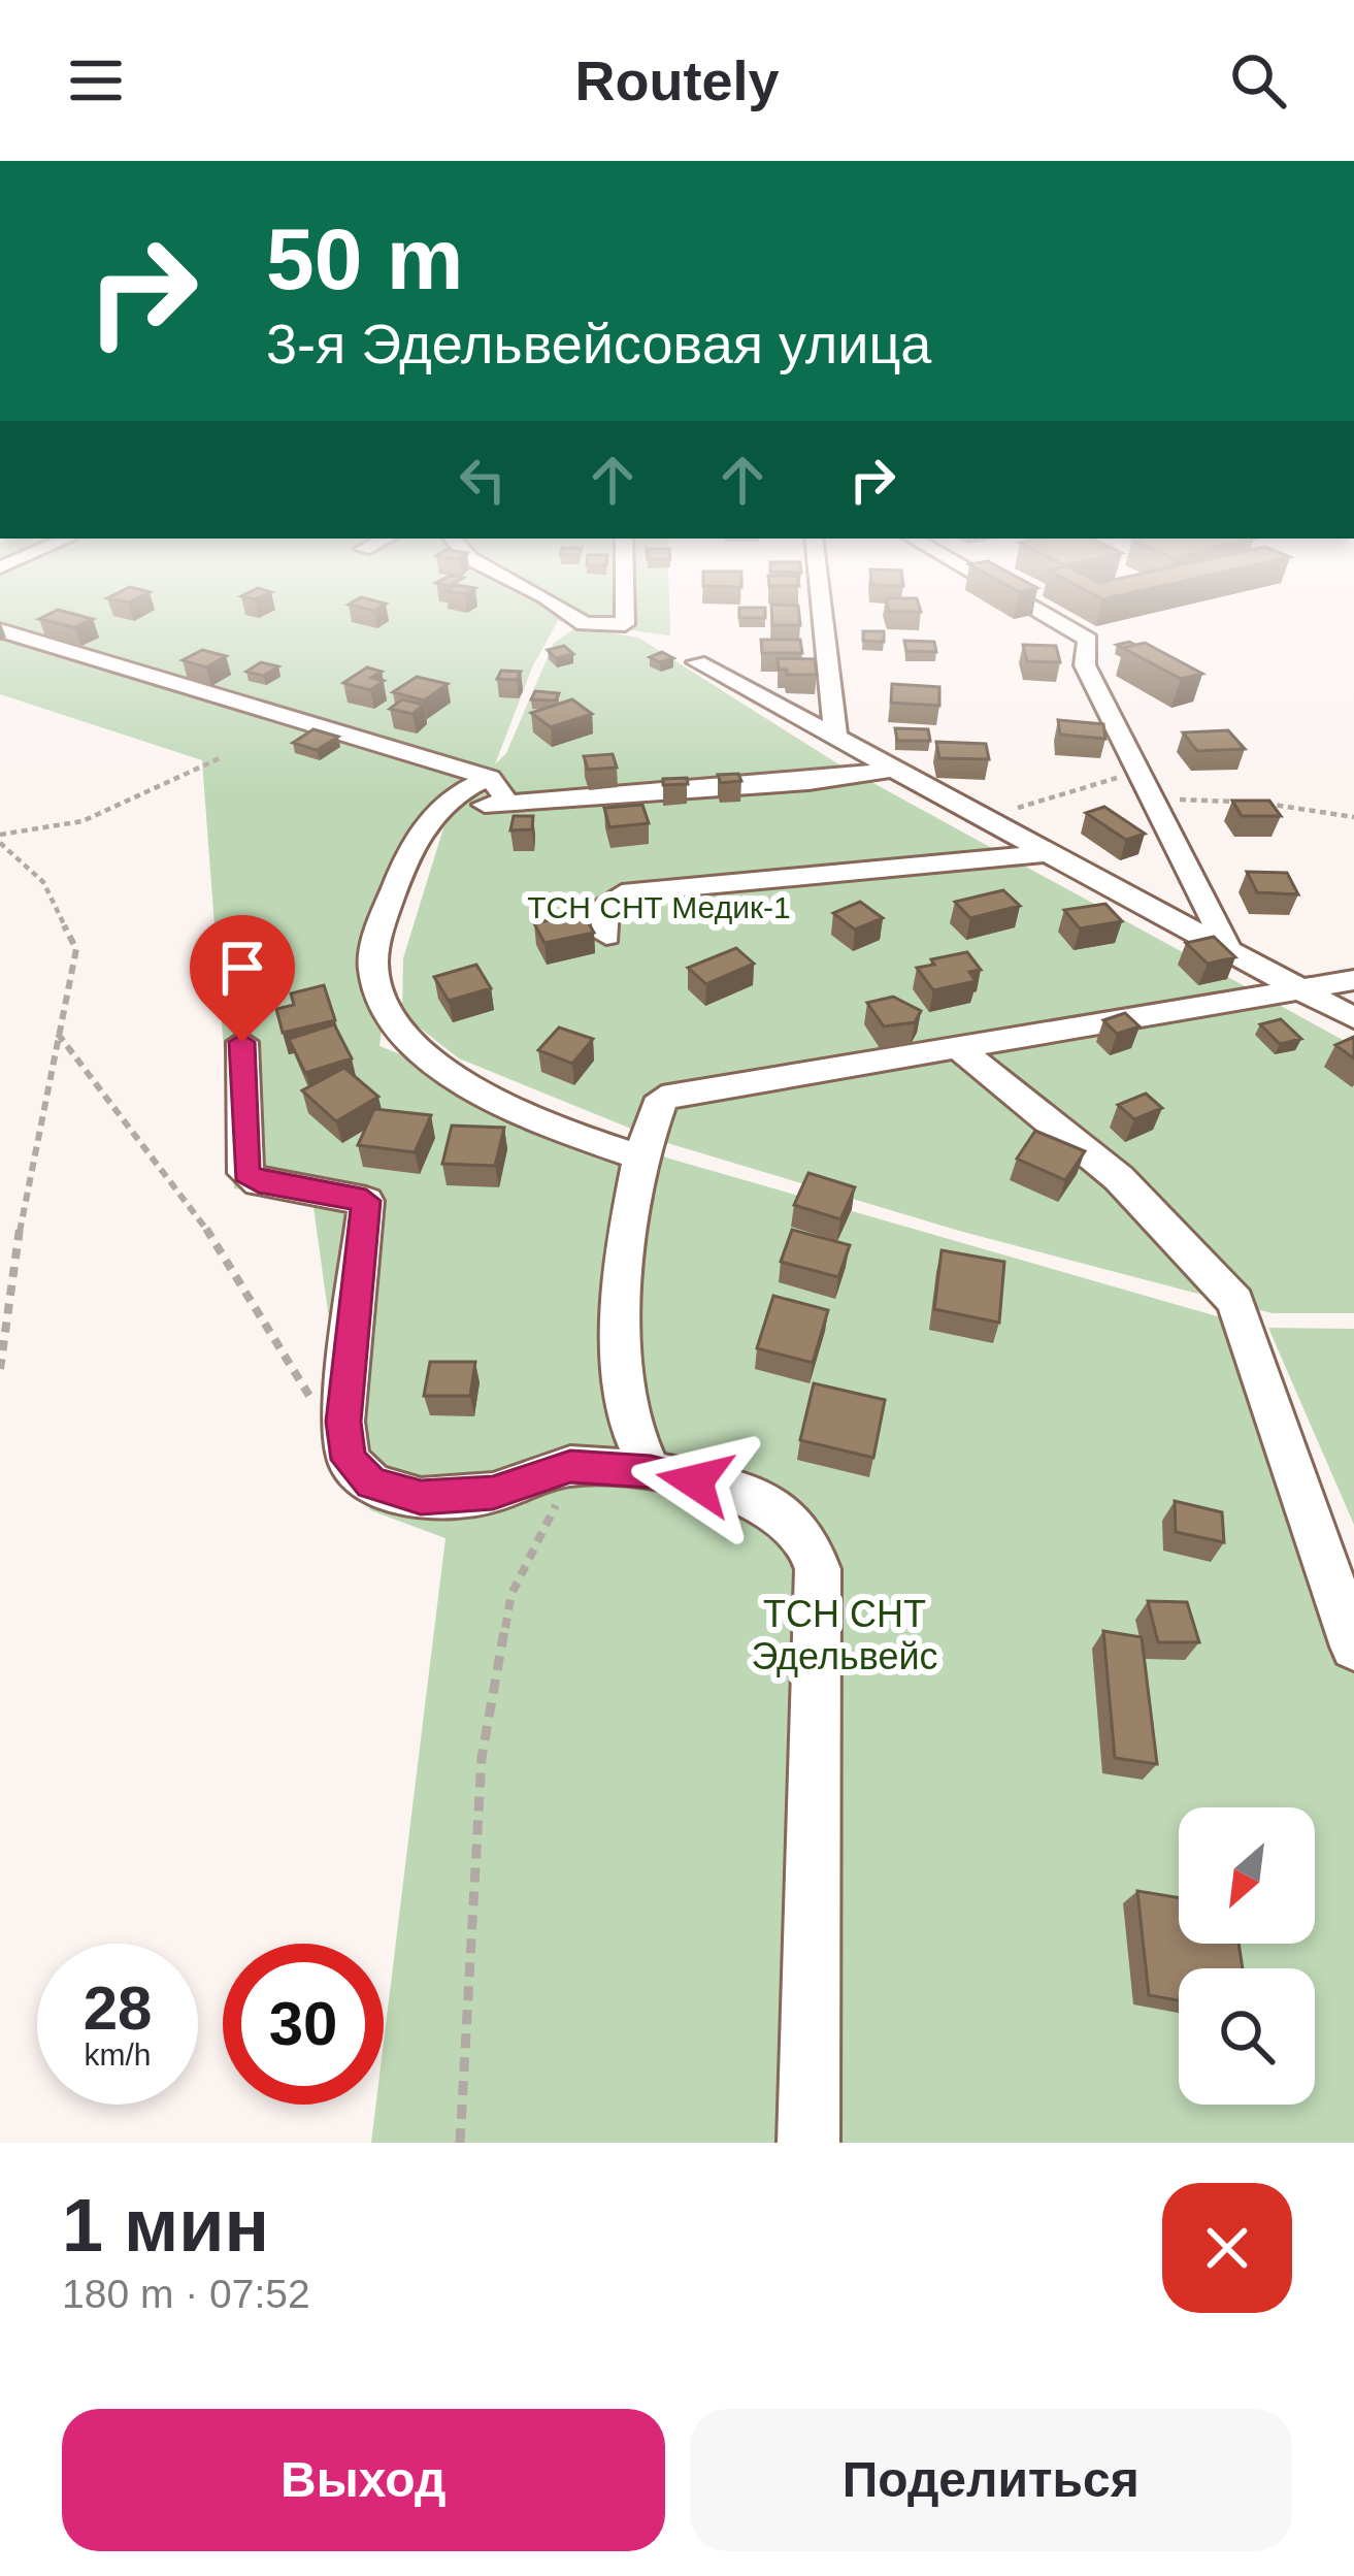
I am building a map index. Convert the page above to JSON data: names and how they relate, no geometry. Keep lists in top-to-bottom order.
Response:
{
  "parks": ["ТСН СНТ Медик-1", "ТСН СНТ Эдельвейс"],
  "north": "bottom left",
  "page": {
    "header": "Routely",
    "turn": ["50 m", "3-я Эдельвейсовая улица"],
    "speed": "28 km/h",
    "limit": "30",
    "heading": ["1 мин", "180 m · 07:52"],
    "buttons": ["Выход", "Поделиться"]
  }
}
